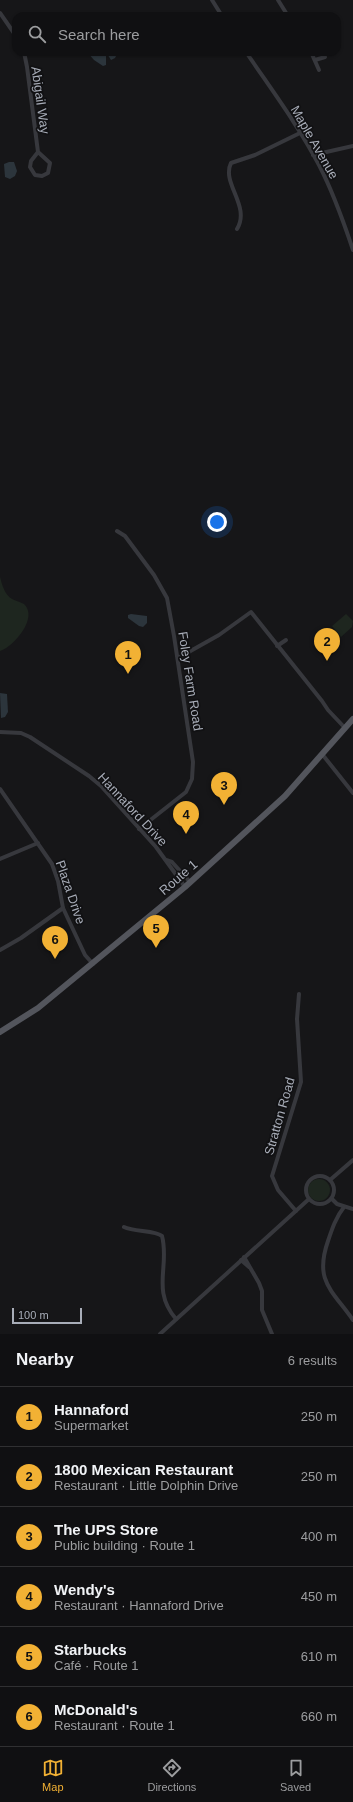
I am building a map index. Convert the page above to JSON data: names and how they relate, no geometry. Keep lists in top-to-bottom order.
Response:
{
  "streets": {
    "main road": ["Route 1"],
    "street": [
      "Abigail Way",
      "Maple Avenue",
      "Foley Farm Road",
      "Hannaford Drive",
      "Plaza Drive",
      "Stratton Road"
    ]
  },
  "crossings": [
    ["Foley Farm Road", "Hannaford Drive"],
    ["Hannaford Drive", "Route 1"],
    ["Route 1", "Plaza Drive"]
  ],
  "scale_bar": "100 m",
  "page": {
    "search": "Search here",
    "pins": [
      "2",
      "1",
      "3",
      "4",
      "5",
      "6"
    ],
    "scale": "100 m",
    "heading": ["Nearby", "6 results"],
    "list": [
      {
        "mark": "1",
        "name": "Hannaford",
        "note": "Supermarket",
        "value": "250 m"
      },
      {
        "mark": "2",
        "name": "1800 Mexican Restaurant",
        "note": "Restaurant · Little Dolphin Drive",
        "value": "250 m"
      },
      {
        "mark": "3",
        "name": "The UPS Store",
        "note": "Public building · Route 1",
        "value": "400 m"
      },
      {
        "mark": "4",
        "name": "Wendy's",
        "note": "Restaurant · Hannaford Drive",
        "value": "450 m"
      },
      {
        "mark": "5",
        "name": "Starbucks",
        "note": "Café · Route 1",
        "value": "610 m"
      },
      {
        "mark": "6",
        "name": "McDonald's",
        "note": "Restaurant · Route 1",
        "value": "660 m"
      }
    ],
    "nav": ["Map", "Directions", "Saved"]
  }
}
